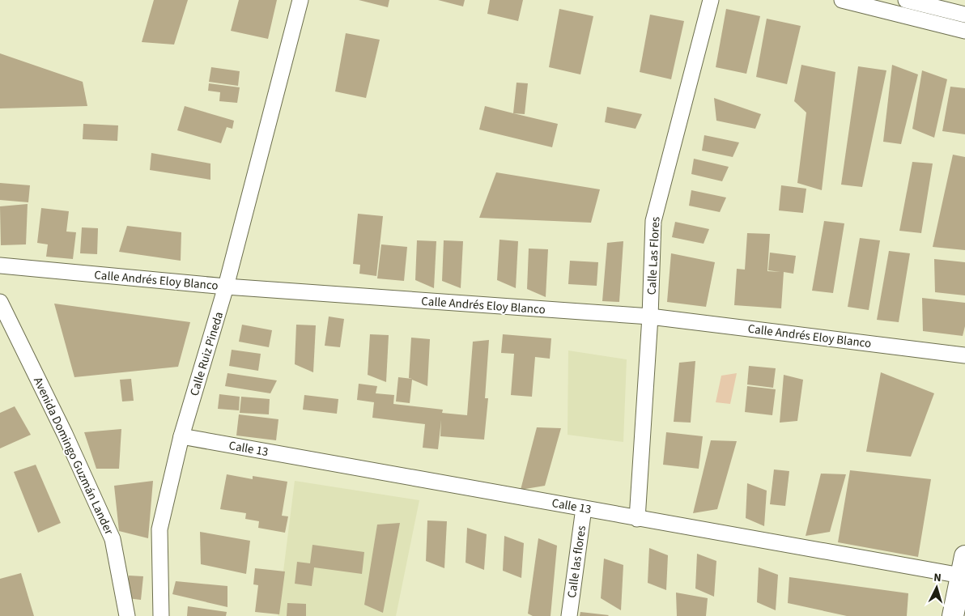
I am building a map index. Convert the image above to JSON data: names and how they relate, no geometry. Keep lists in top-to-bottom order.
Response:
{
  "streets": {
    "street": [
      "Calle Las Flores",
      "Calle Andrés Eloy Blanco",
      "Calle Ruiz Pineda",
      "Calle 13",
      "Avenida Domingo Guzmán Lander",
      "Calle las flores"
    ]
  },
  "crossings": [
    ["Calle Las Flores", "Calle Andrés Eloy Blanco"],
    ["Calle Las Flores", "Calle 13"],
    ["Calle Andrés Eloy Blanco", "Calle Ruiz Pineda"],
    ["Calle Ruiz Pineda", "Calle 13"],
    ["Calle 13", "Calle las flores"]
  ],
  "north": "top"
}
